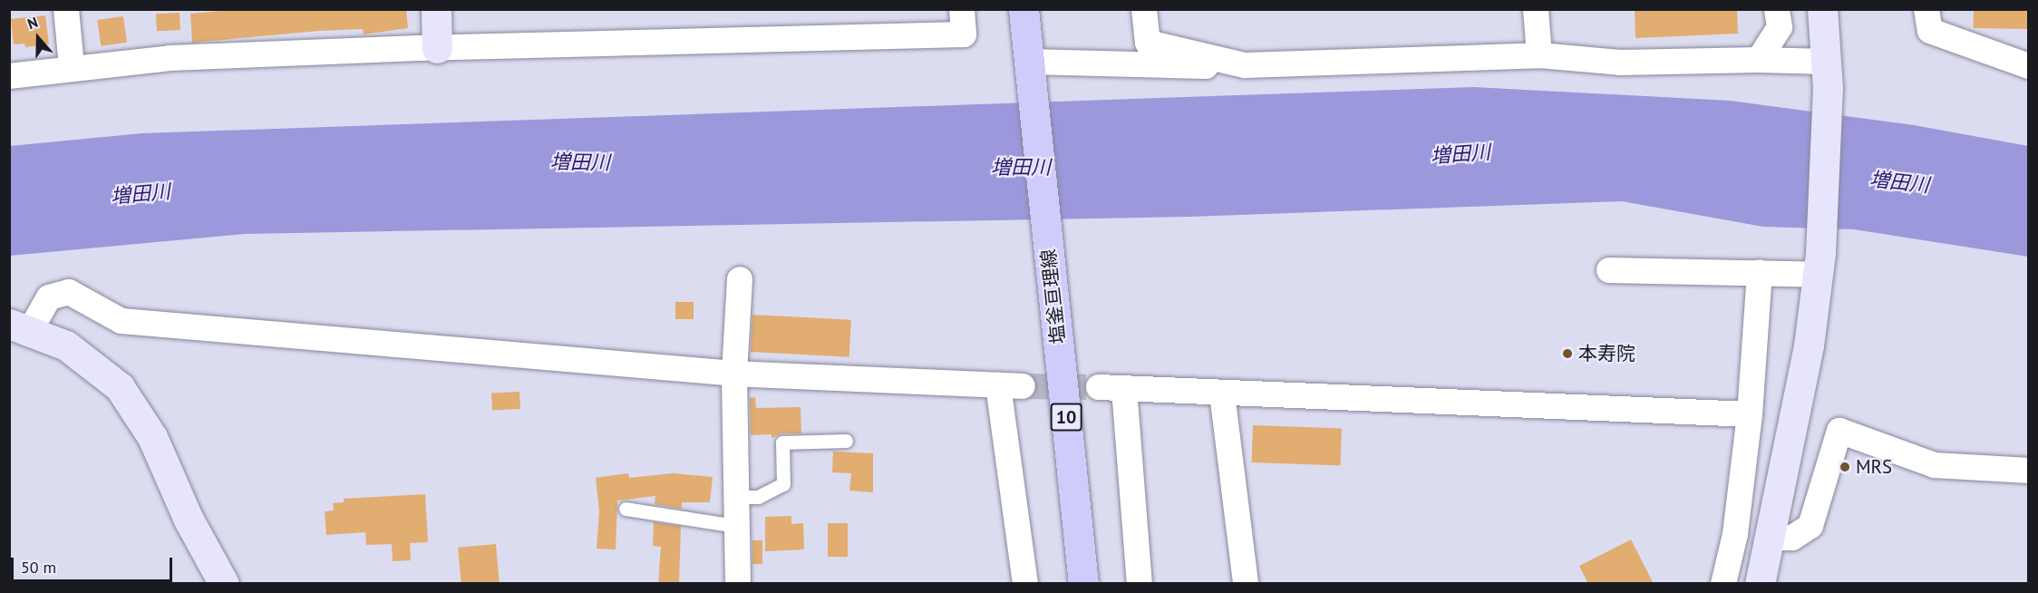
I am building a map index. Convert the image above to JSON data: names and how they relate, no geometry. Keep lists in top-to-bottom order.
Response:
{
  "streets": {
    "main road": ["塩釜亘理線", "10"]
  },
  "water": ["増田川"],
  "places": ["本寿院", "MRS"],
  "scale_bar": "50 m",
  "north": "top"
}
